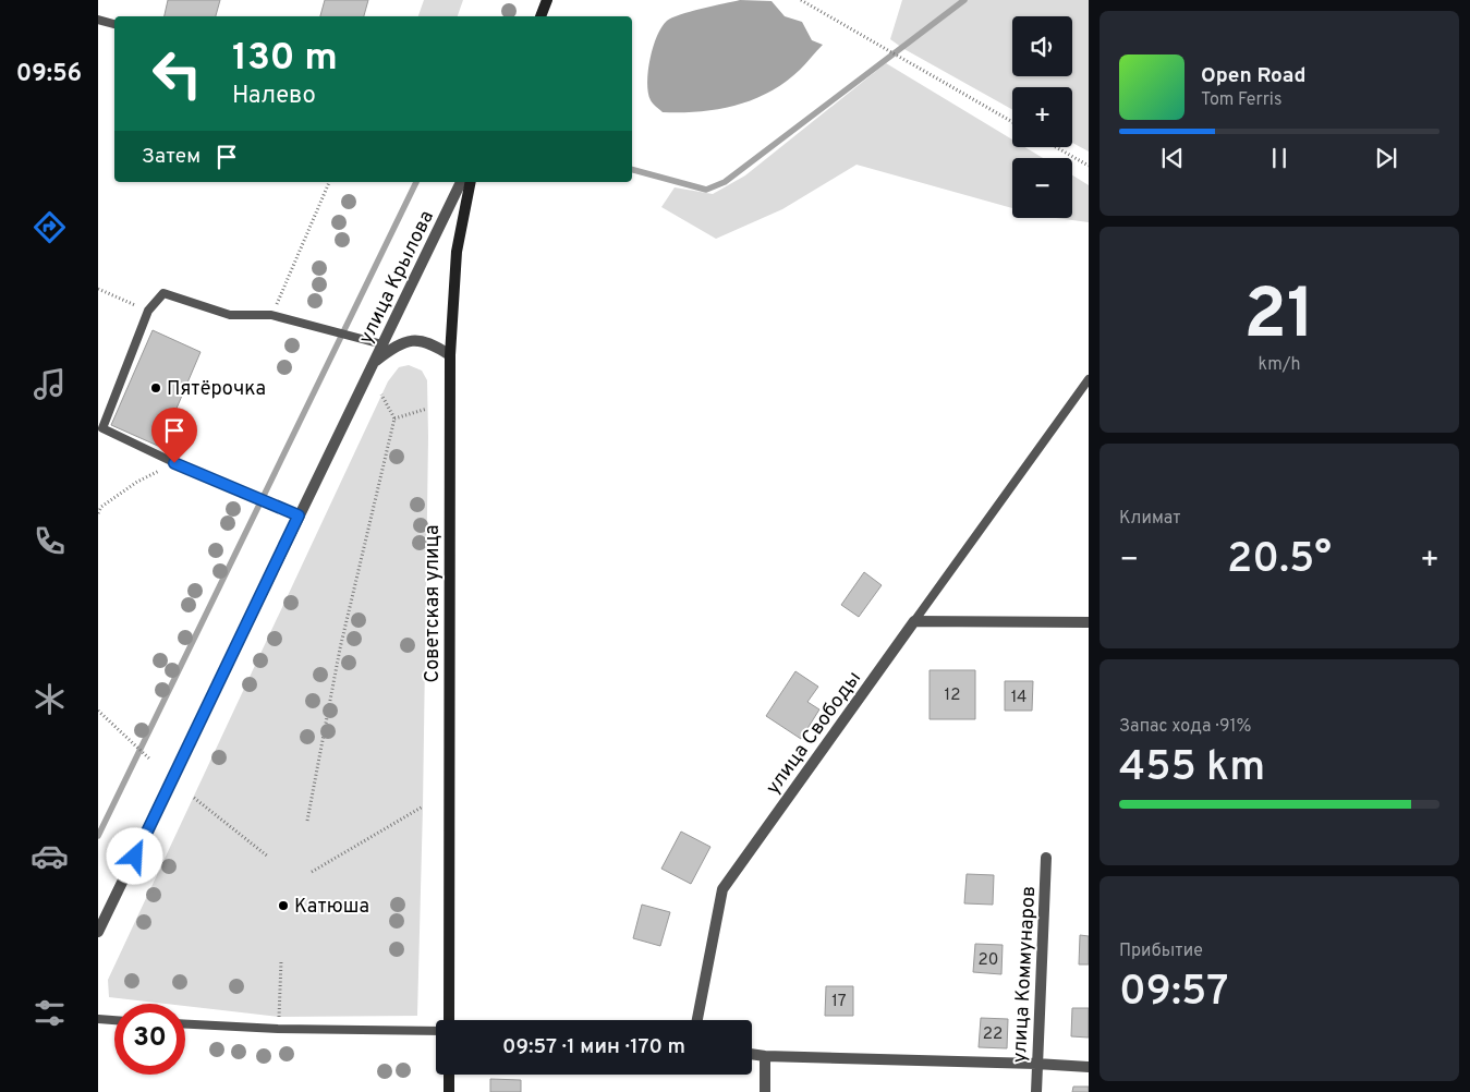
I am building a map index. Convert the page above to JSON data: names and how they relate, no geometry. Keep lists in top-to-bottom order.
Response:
{
  "streets": {
    "main road": ["Советская улица"],
    "street": ["улица Крылова", "улица Свободы", "улица Коммунаров"]
  },
  "crossings": [
    ["улица Крылова", "Советская улица"]
  ],
  "places": ["Пятёрочка", "Катюша"],
  "house_numbers": [
    "12",
    "14",
    "20",
    "17",
    "22"
  ],
  "page": {
    "tabs": "09:56",
    "map_buttons": ["+", "−"],
    "turn": ["130 m", "Налево"],
    "song": ["Open Road", "Tom Ferris"],
    "then": "Затем",
    "tile": [
      ["21", "km/h"],
      "Климат",
      ["Запас хода · 91%", "455 km"],
      ["Прибытие", "09:57"]
    ],
    "heat": ["−", "20.5°", "+"],
    "limit": "30",
    "trip": "09:57 · 1 мин · 170 m"
  }
}
